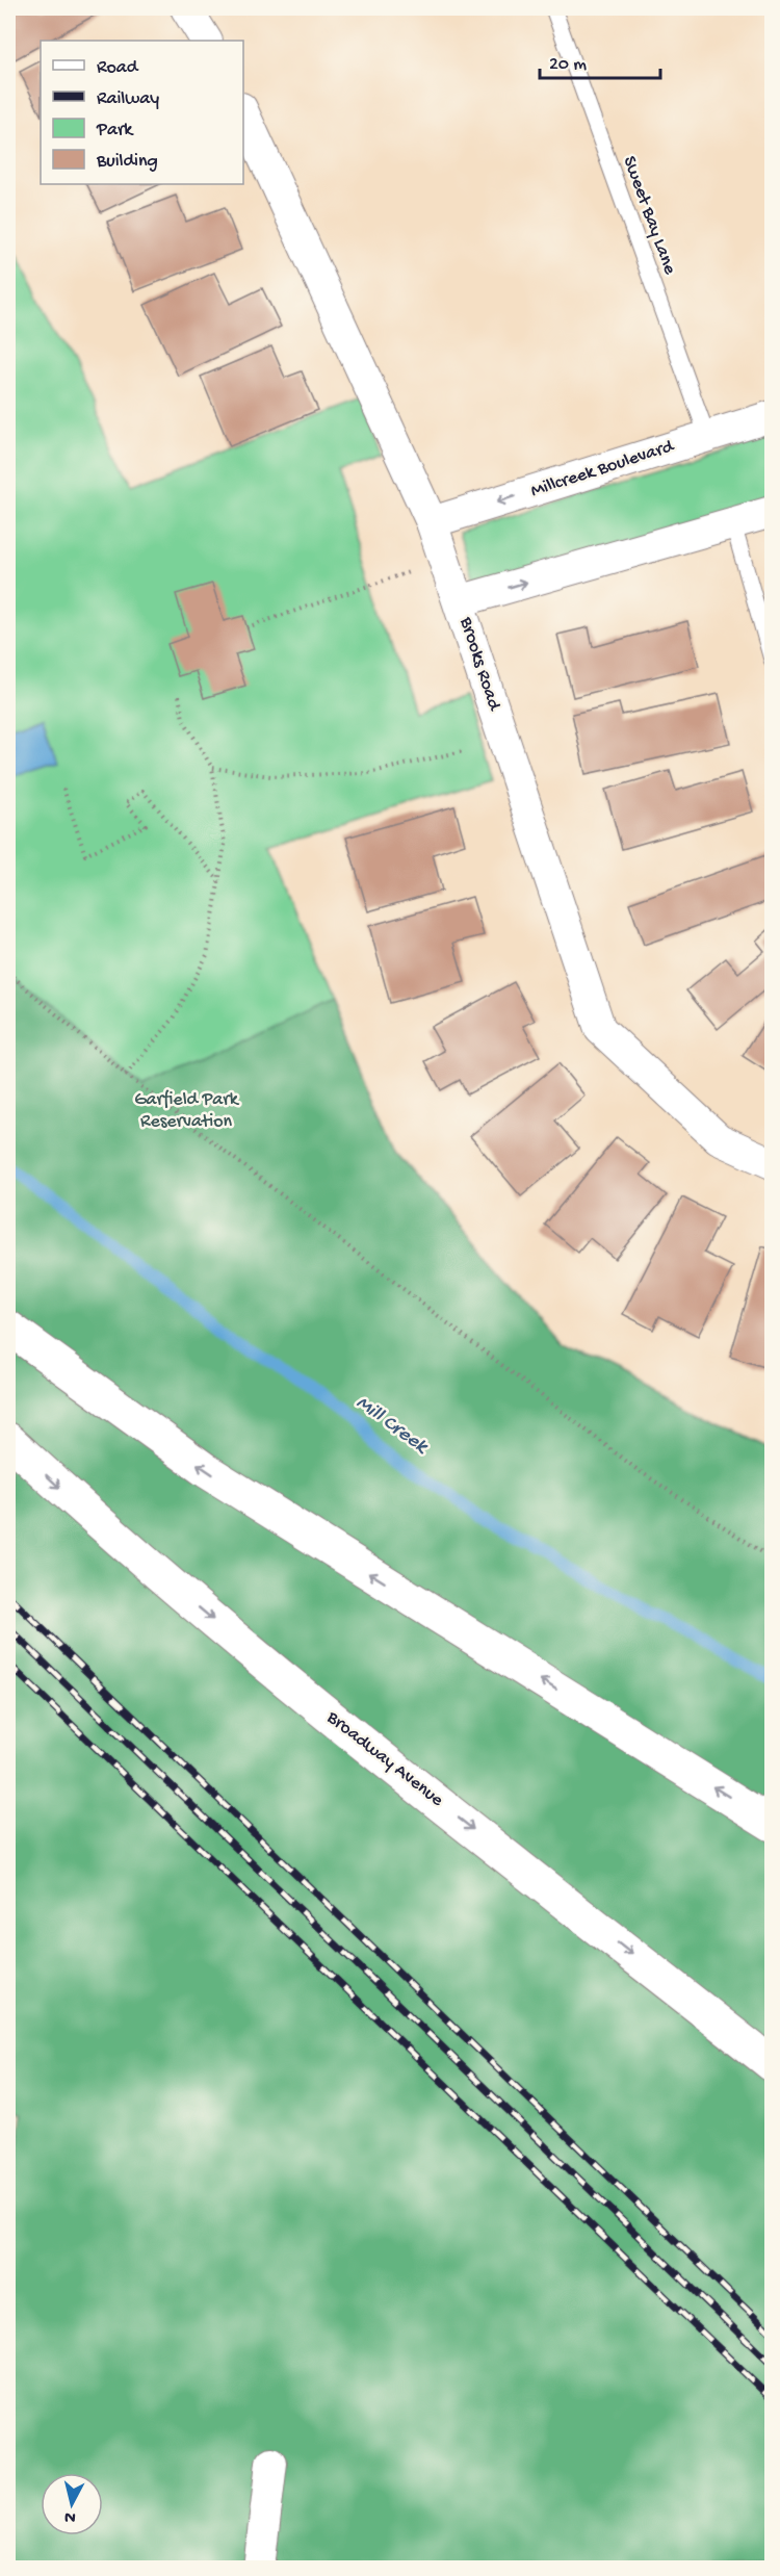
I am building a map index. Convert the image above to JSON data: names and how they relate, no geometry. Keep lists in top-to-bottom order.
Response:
{
  "streets": {
    "main road": ["Broadway Avenue"],
    "street": ["Millcreek Boulevard", "Brooks Road"],
    "lane": ["Sweet Bay Lane"]
  },
  "crossings": [
    ["Sweet Bay Lane", "Millcreek Boulevard"],
    ["Millcreek Boulevard", "Brooks Road"]
  ],
  "water": ["Mill Creek"],
  "parks": ["Garfield Park Reservation"],
  "legend": [
    "Road",
    "Railway",
    "Park",
    "Building"
  ],
  "scale_bar": "20 m",
  "north": "bottom"
}
